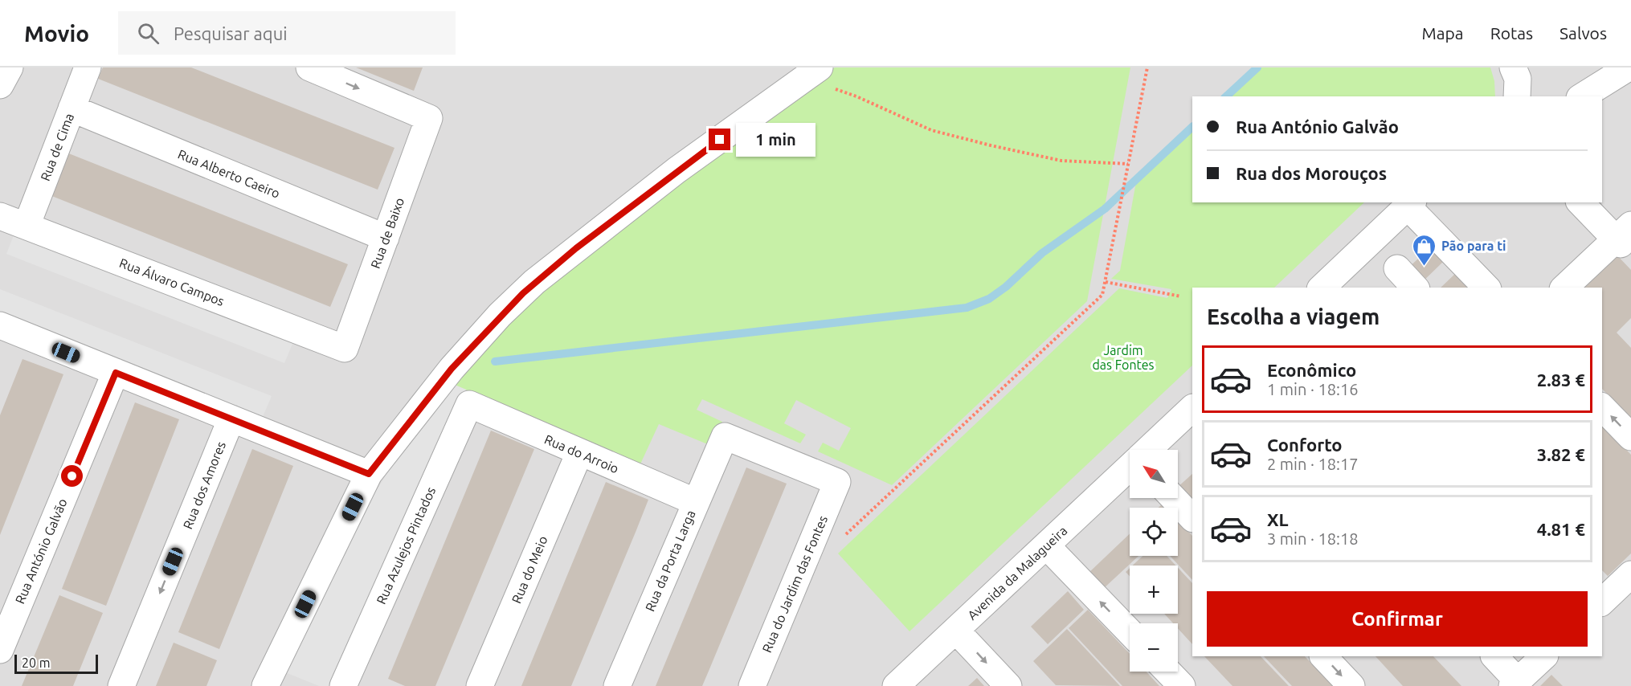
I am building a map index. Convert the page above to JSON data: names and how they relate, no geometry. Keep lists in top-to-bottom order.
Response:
{
  "streets": {
    "street": [
      "Rua de Cima",
      "Rua Alberto Caeiro",
      "Rua de Baixo",
      "Rua Álvaro Campos",
      "Rua do Arroio",
      "Rua dos Amores",
      "Rua Azulejos Pintados",
      "Rua António Galvão",
      "Rua da Porta Larga",
      "Rua do Meio",
      "Avenida da Malagueira",
      "Rua do Jardim das Fontes"
    ]
  },
  "crossings": [
    ["Rua de Cima", "Rua Alberto Caeiro"],
    ["Rua de Cima", "Rua Álvaro Campos"],
    ["Rua Alberto Caeiro", "Rua de Baixo"],
    ["Rua de Baixo", "Rua Álvaro Campos"],
    ["Rua do Arroio", "Rua Azulejos Pintados"],
    ["Rua do Arroio", "Rua da Porta Larga"],
    ["Rua do Arroio", "Rua do Meio"],
    ["Rua da Porta Larga", "Rua do Jardim das Fontes"]
  ],
  "parks": ["Jardim das Fontes"],
  "places": {
    "shop": ["Pão para ti"]
  },
  "scale_bar": "20 m",
  "north": "top left",
  "page": {
    "header": "Movio",
    "search": "Pesquisar aqui",
    "nav": ["Mapa", "Rotas", "Salvos"],
    "banner": ["Rua António Galvão", "Rua dos Morouços"],
    "bubble": "1 min",
    "heading": "Escolha a viagem",
    "list": [
      {
        "name": "Econômico",
        "note": "1 min · 18:16",
        "value": "2.83 €"
      },
      {
        "name": "Conforto",
        "note": "2 min · 18:17",
        "value": "3.82 €"
      },
      {
        "name": "XL",
        "note": "3 min · 18:18",
        "value": "4.81 €"
      }
    ],
    "map_buttons": ["+", "−"],
    "buttons": "Confirmar",
    "scale": "20 m"
  }
}
